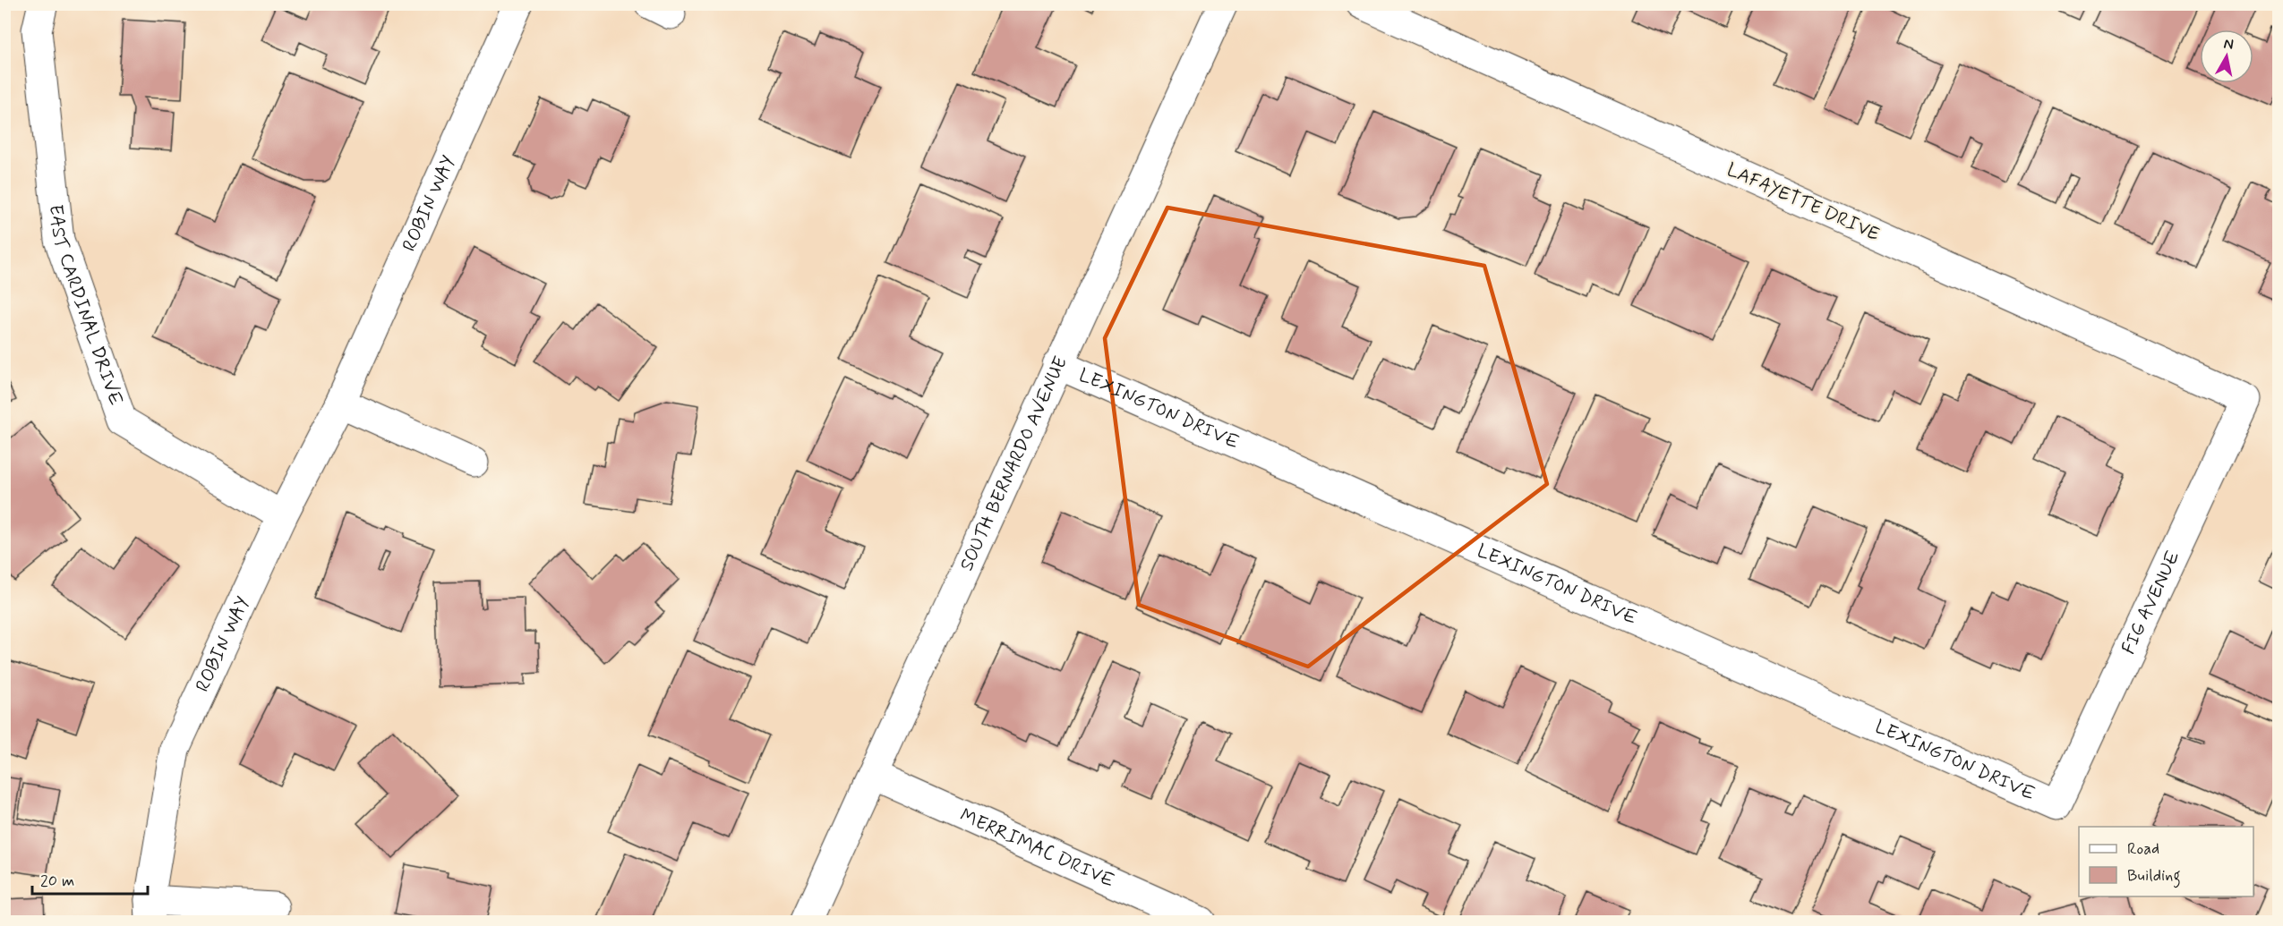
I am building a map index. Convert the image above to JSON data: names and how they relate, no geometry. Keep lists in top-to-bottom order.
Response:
{
  "streets": {
    "street": [
      "LAFAYETTE DRIVE",
      "ROBIN WAY",
      "EAST CARDINAL DRIVE",
      "LEXINGTON DRIVE",
      "SOUTH BERNARDO AVENUE",
      "FIG AVENUE",
      "MERRIMAC DRIVE"
    ]
  },
  "crossings": [
    ["LAFAYETTE DRIVE", "FIG AVENUE"],
    ["ROBIN WAY", "EAST CARDINAL DRIVE"],
    ["LEXINGTON DRIVE", "SOUTH BERNARDO AVENUE"],
    ["LEXINGTON DRIVE", "FIG AVENUE"],
    ["SOUTH BERNARDO AVENUE", "MERRIMAC DRIVE"]
  ],
  "legend": ["Road", "Building"],
  "scale_bar": "20 m",
  "north": "top"
}
